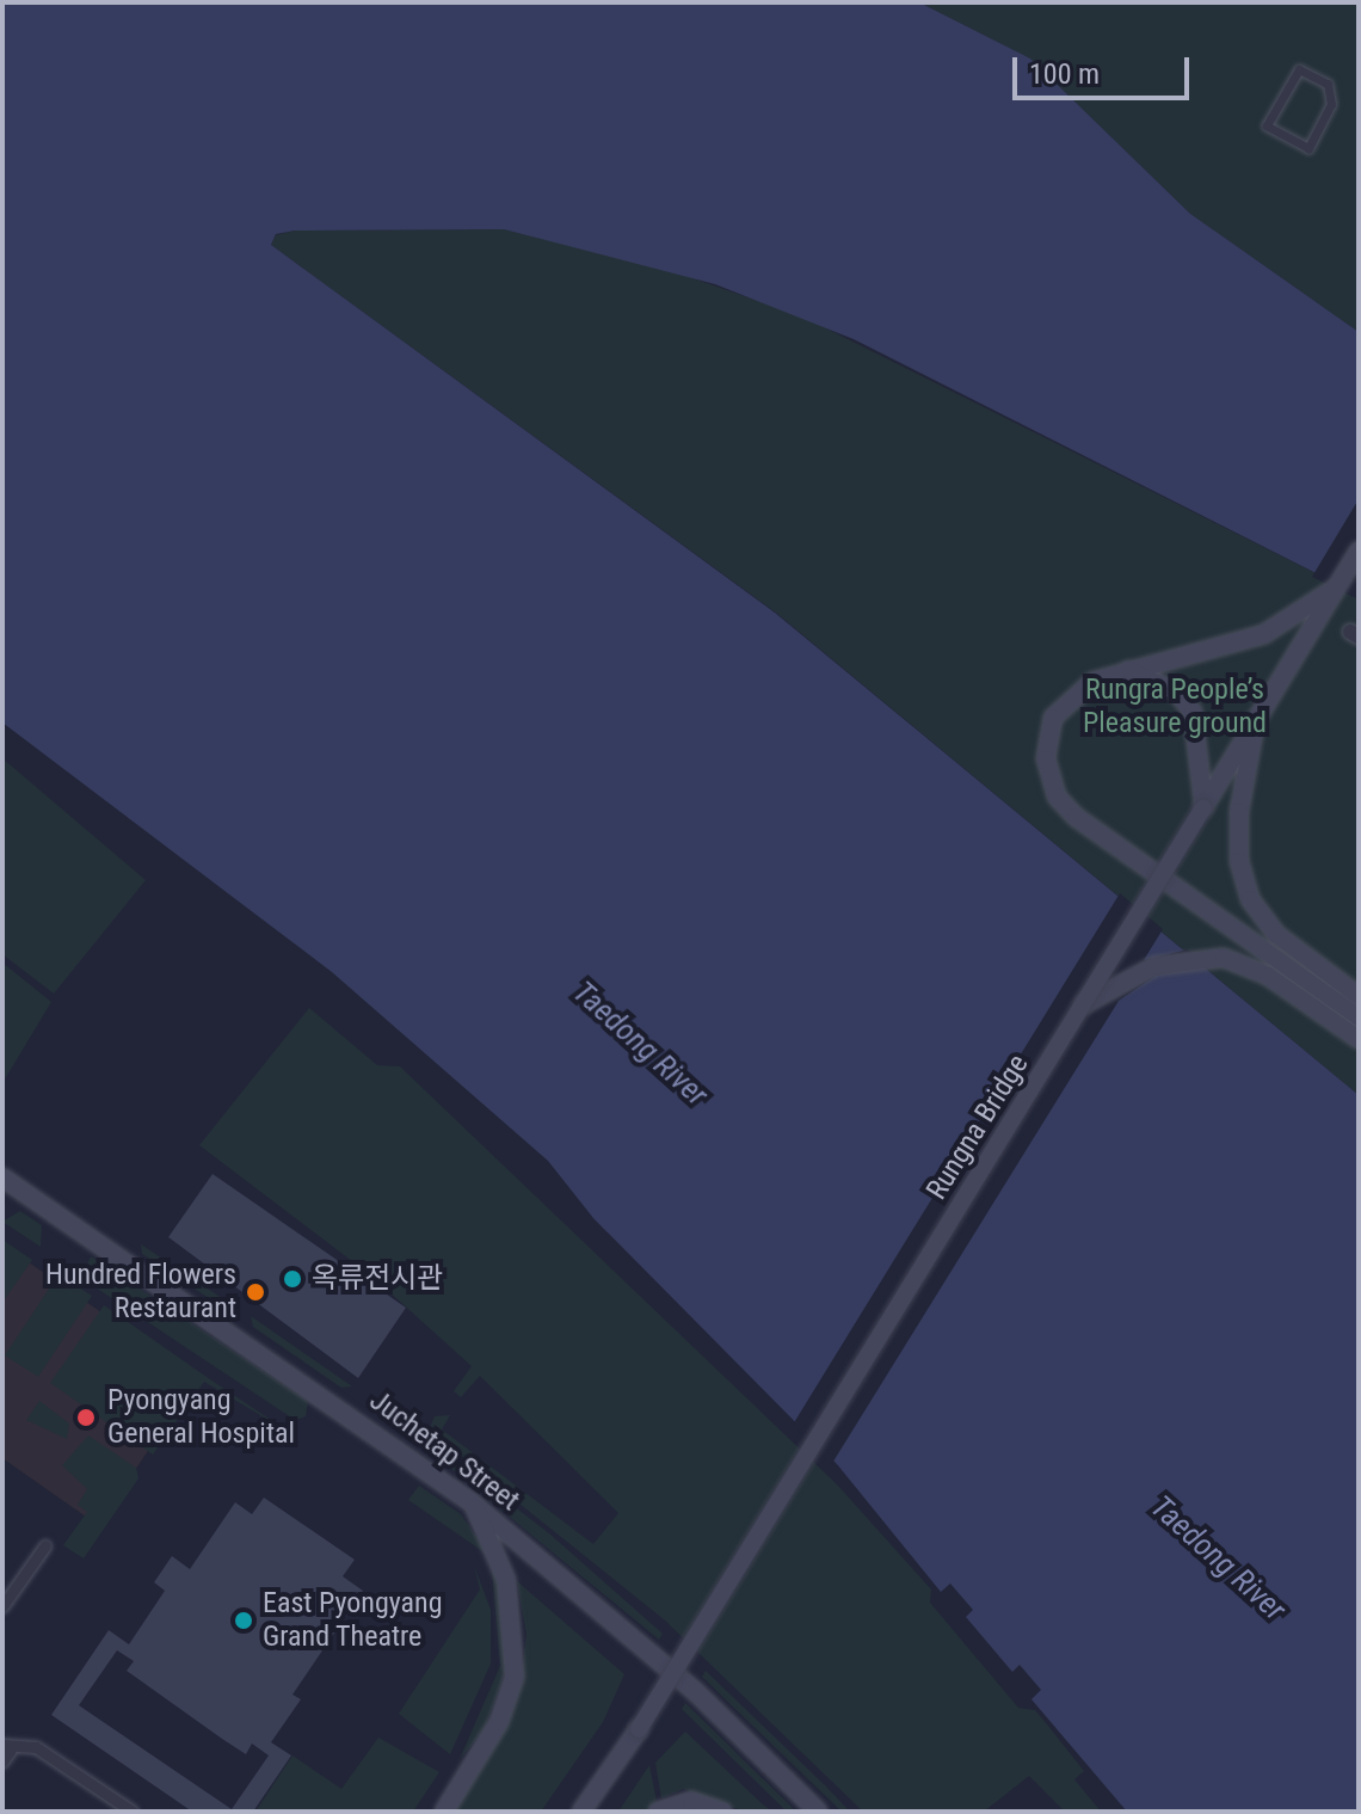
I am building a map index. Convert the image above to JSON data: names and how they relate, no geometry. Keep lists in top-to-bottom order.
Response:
{
  "streets": {
    "main road": ["Rungna Bridge", "Juchetap Street"]
  },
  "water": ["Taedong River"],
  "parks": ["Rungra People’s Pleasure ground"],
  "places": [
    "옥류전시관",
    "Hundred Flowers Restaurant",
    "Pyongyang General Hospital",
    "East Pyongyang Grand Theatre"
  ],
  "scale_bar": "100 m"
}
